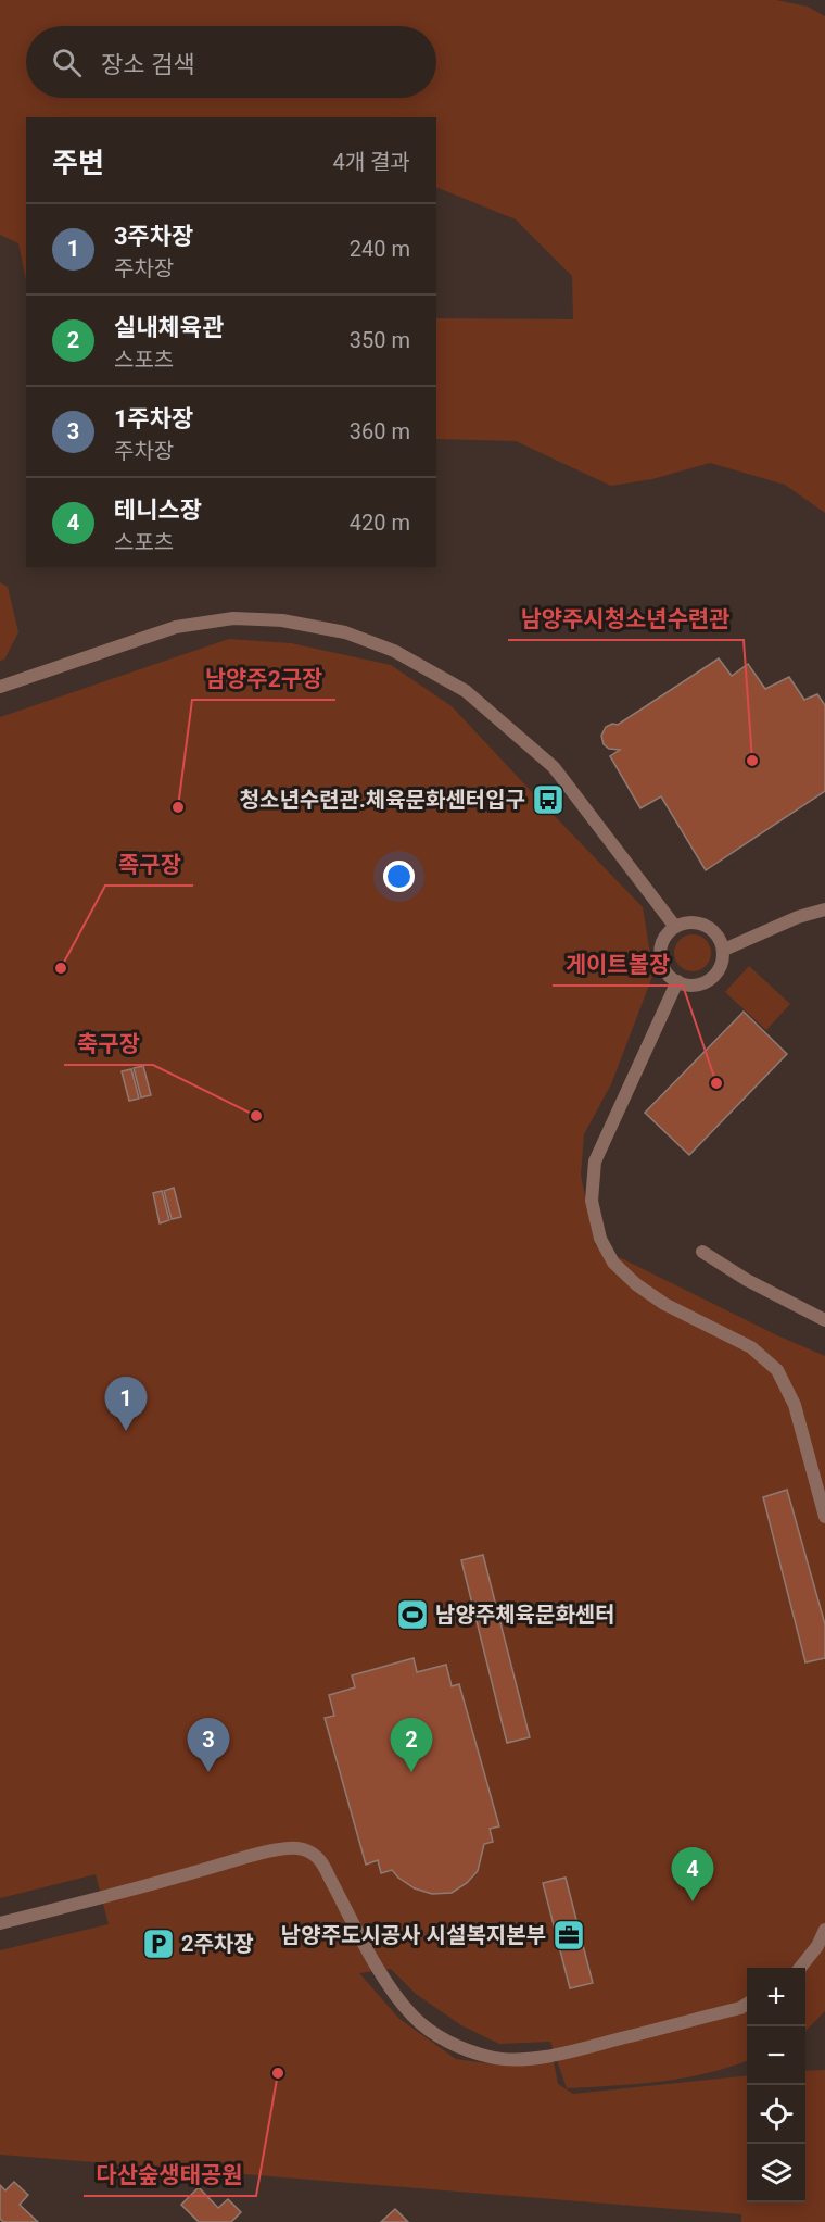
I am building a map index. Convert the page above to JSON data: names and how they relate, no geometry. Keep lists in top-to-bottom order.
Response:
{
  "places": {
    "other": [
      "남양주시청소년수련관",
      "남양주2구장",
      "족구장",
      "게이트볼장",
      "축구장",
      "다산숲생태공원"
    ],
    "bus stop": ["청소년수련관.체육문화센터입구"],
    "sports": ["남양주체육문화센터"],
    "office": ["남양주도시공사 시설복지본부"],
    "parking": ["2주차장"]
  },
  "page": {
    "search": "장소 검색",
    "heading": ["주변", "4개 결과"],
    "list": [
      {
        "mark": "1",
        "name": "3주차장",
        "note": "주차장",
        "value": "240 m"
      },
      {
        "mark": "2",
        "name": "실내체육관",
        "note": "스포츠",
        "value": "350 m"
      },
      {
        "mark": "3",
        "name": "1주차장",
        "note": "주차장",
        "value": "360 m"
      },
      {
        "mark": "4",
        "name": "테니스장",
        "note": "스포츠",
        "value": "420 m"
      }
    ],
    "pins": [
      "1",
      "2",
      "3",
      "4"
    ],
    "map_buttons": ["+", "−"]
  }
}
